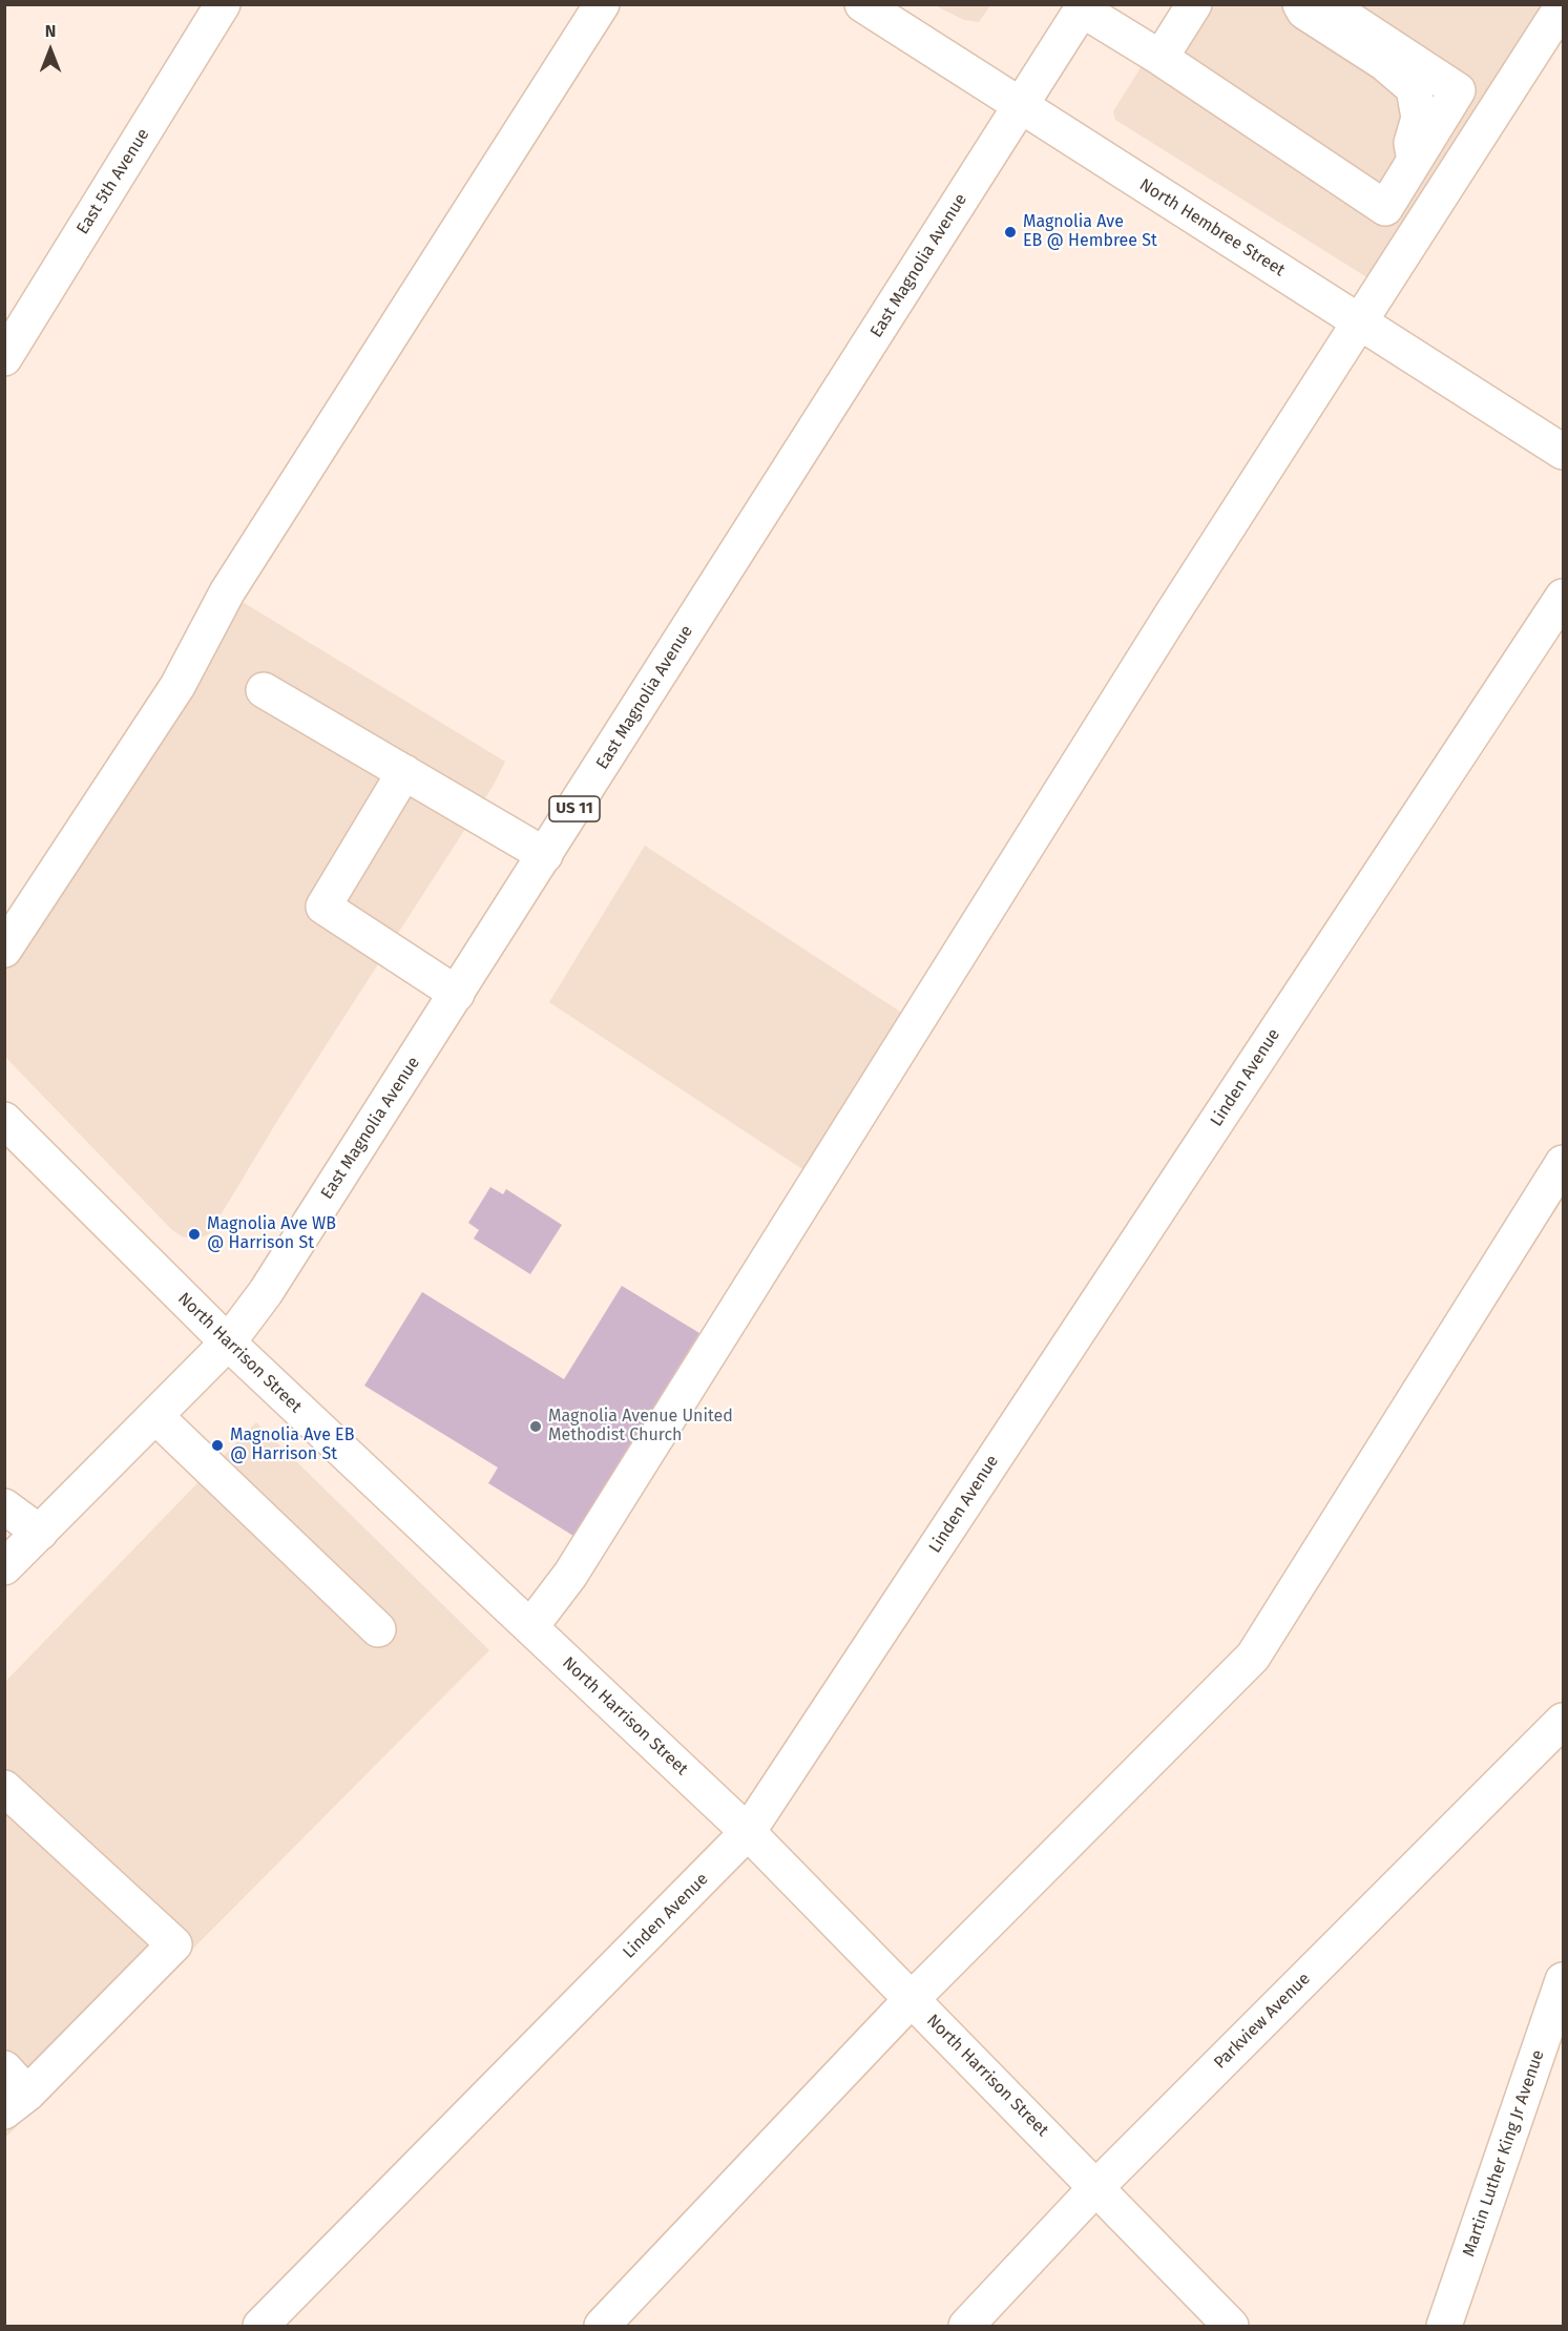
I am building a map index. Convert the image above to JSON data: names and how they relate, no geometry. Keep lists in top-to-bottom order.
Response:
{
  "streets": {
    "street": [
      "East 5th Avenue",
      "North Hembree Street",
      "East Magnolia Avenue",
      "US 11",
      "Linden Avenue",
      "North Harrison Street",
      "Parkview Avenue",
      "Martin Luther King Jr Avenue"
    ]
  },
  "crossings": [
    ["North Hembree Street", "East Magnolia Avenue"],
    ["East Magnolia Avenue", "North Harrison Street"],
    ["Linden Avenue", "North Harrison Street"],
    ["North Harrison Street", "Parkview Avenue"]
  ],
  "places": [
    "Magnolia Ave EB @ Hembree St",
    "Magnolia Ave WB @ Harrison St",
    "Magnolia Avenue United Methodist Church",
    "Magnolia Ave EB @ Harrison St"
  ],
  "north": "top"
}
